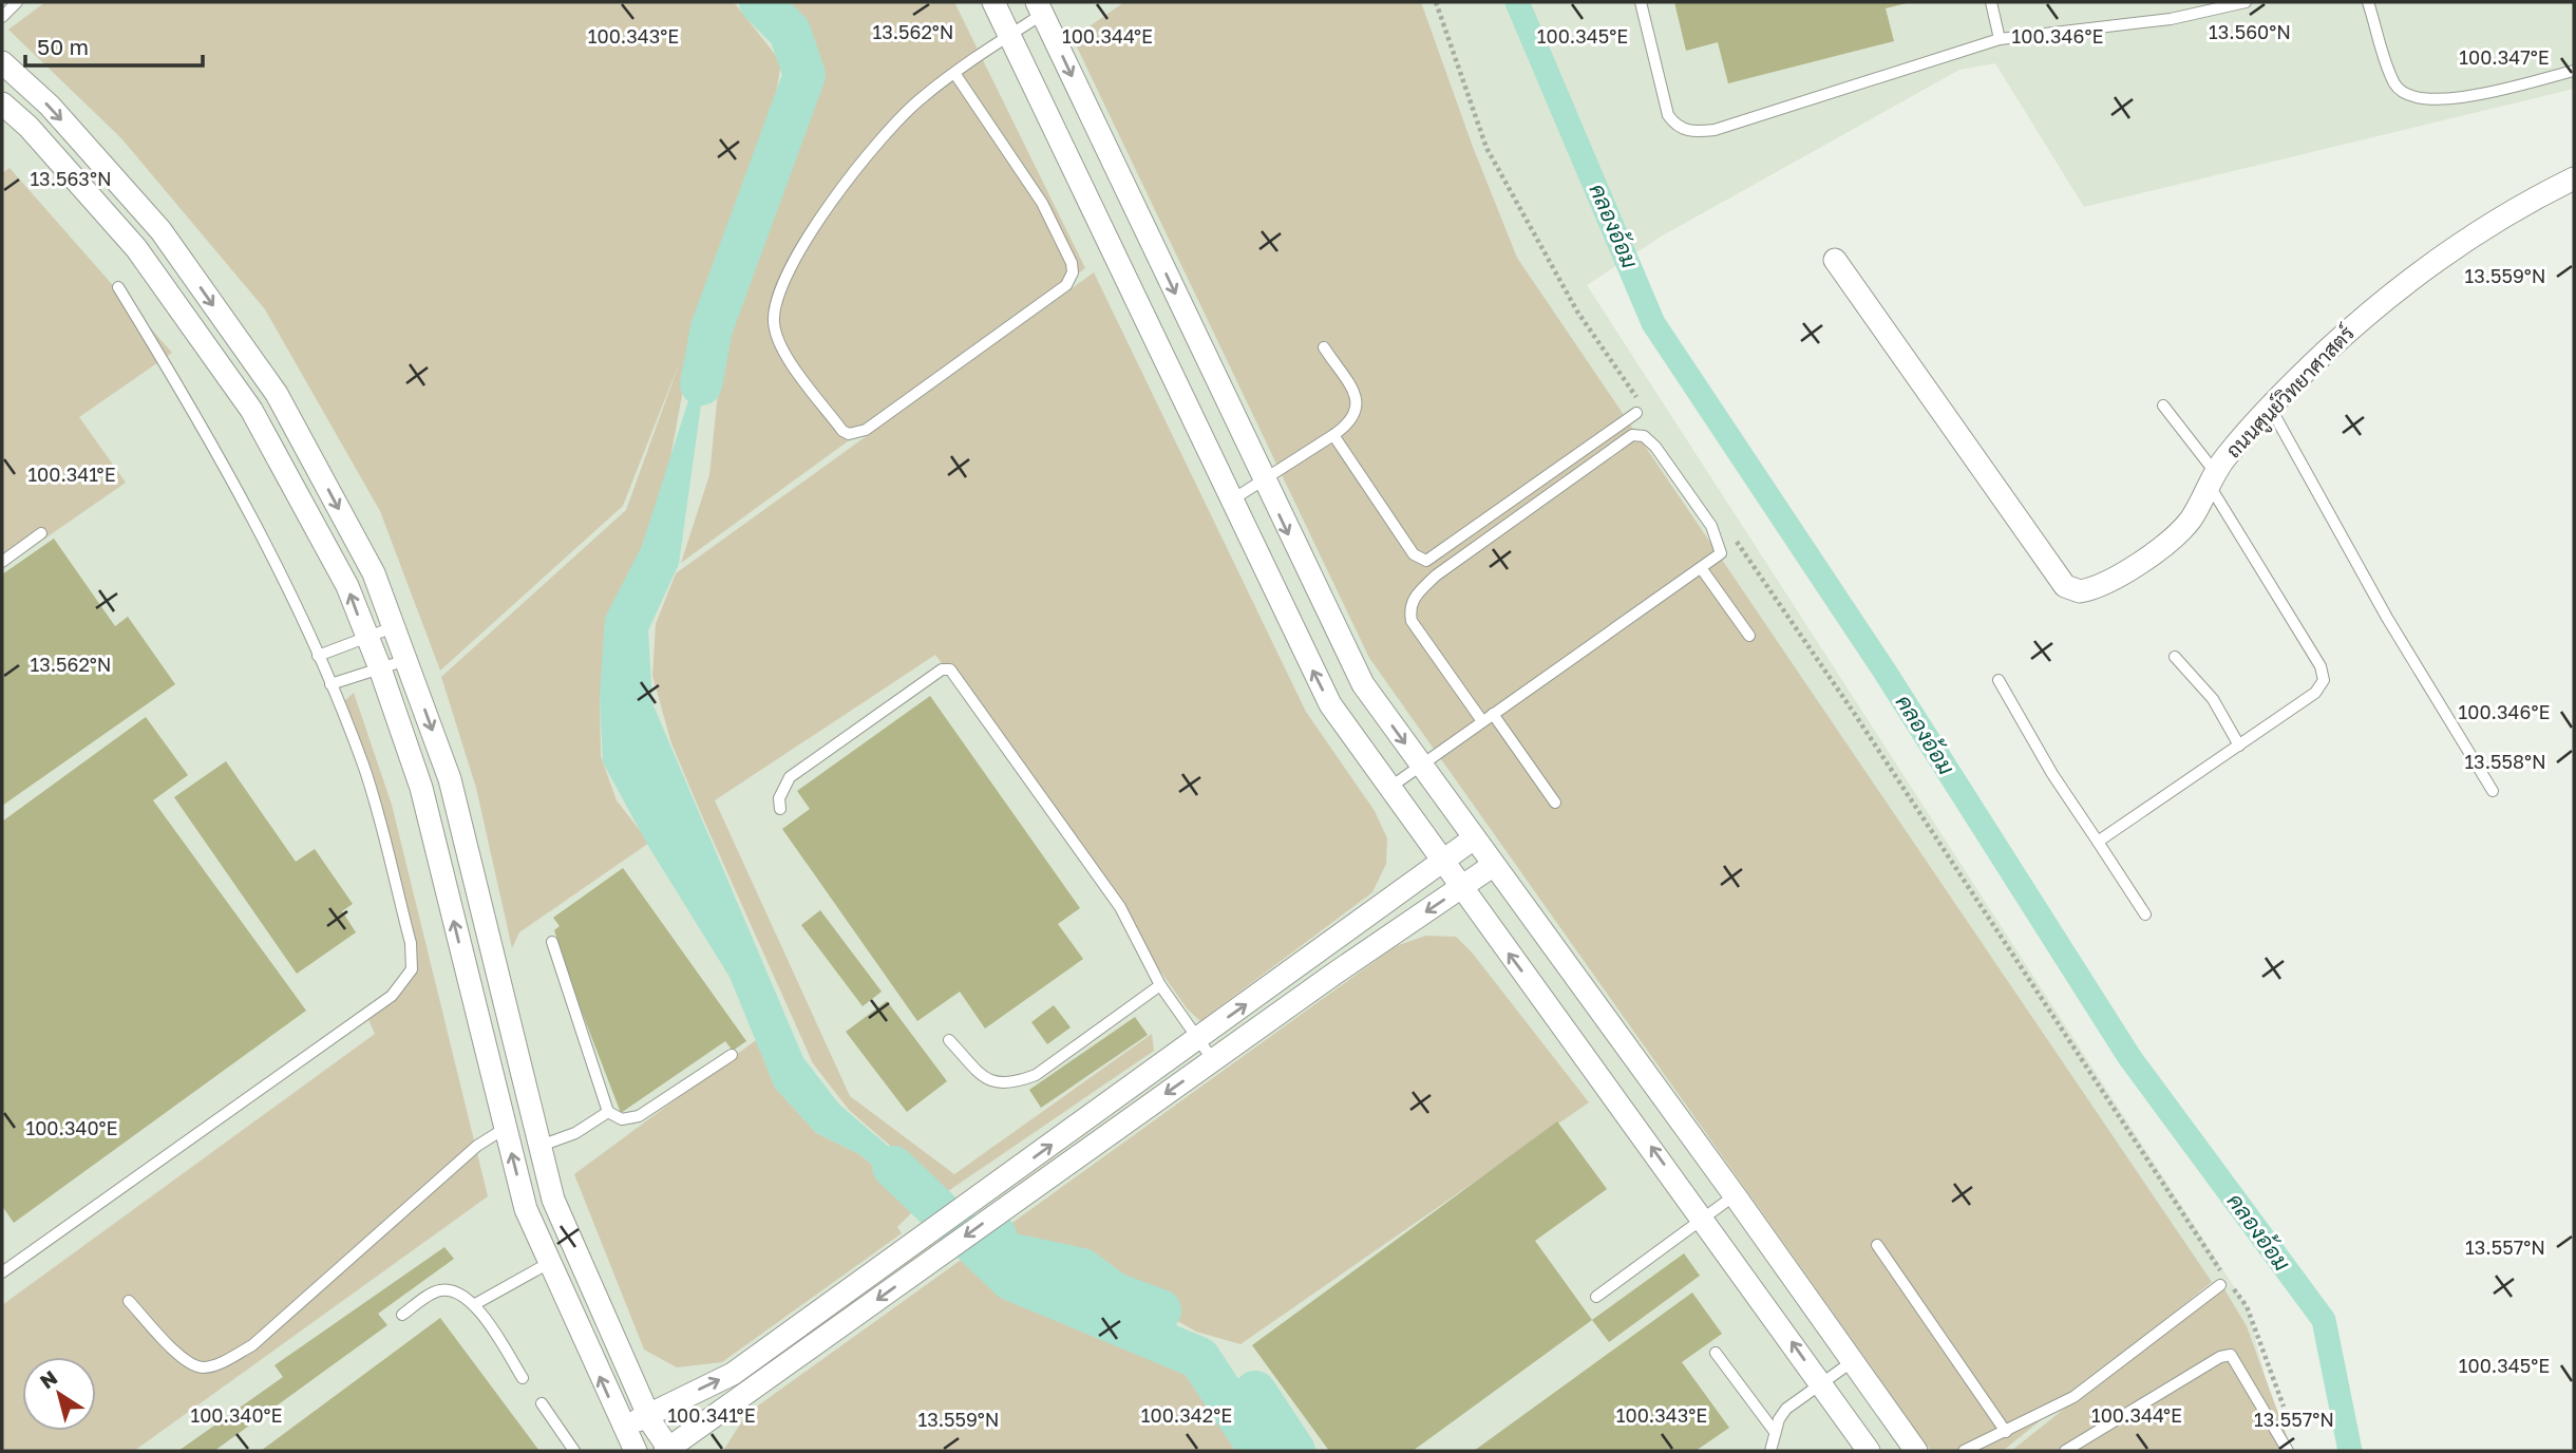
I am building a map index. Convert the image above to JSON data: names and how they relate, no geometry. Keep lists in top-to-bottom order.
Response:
{
  "streets": {
    "street": ["ถนนศูนย์วิทยาศาสตร์"]
  },
  "water": ["คลองอ้อม"],
  "scale_bar": "50 m",
  "north": "top left",
  "coordinates": [
    "13.562°N",
    "13.560°N",
    "100.343°E",
    "100.344°E",
    "100.345°E",
    "100.346°E",
    "100.347°E",
    "13.563°N",
    "13.559°N",
    "100.341°E",
    "13.558°N",
    "100.340°E",
    "13.557°N",
    "100.342°E"
  ]
}
